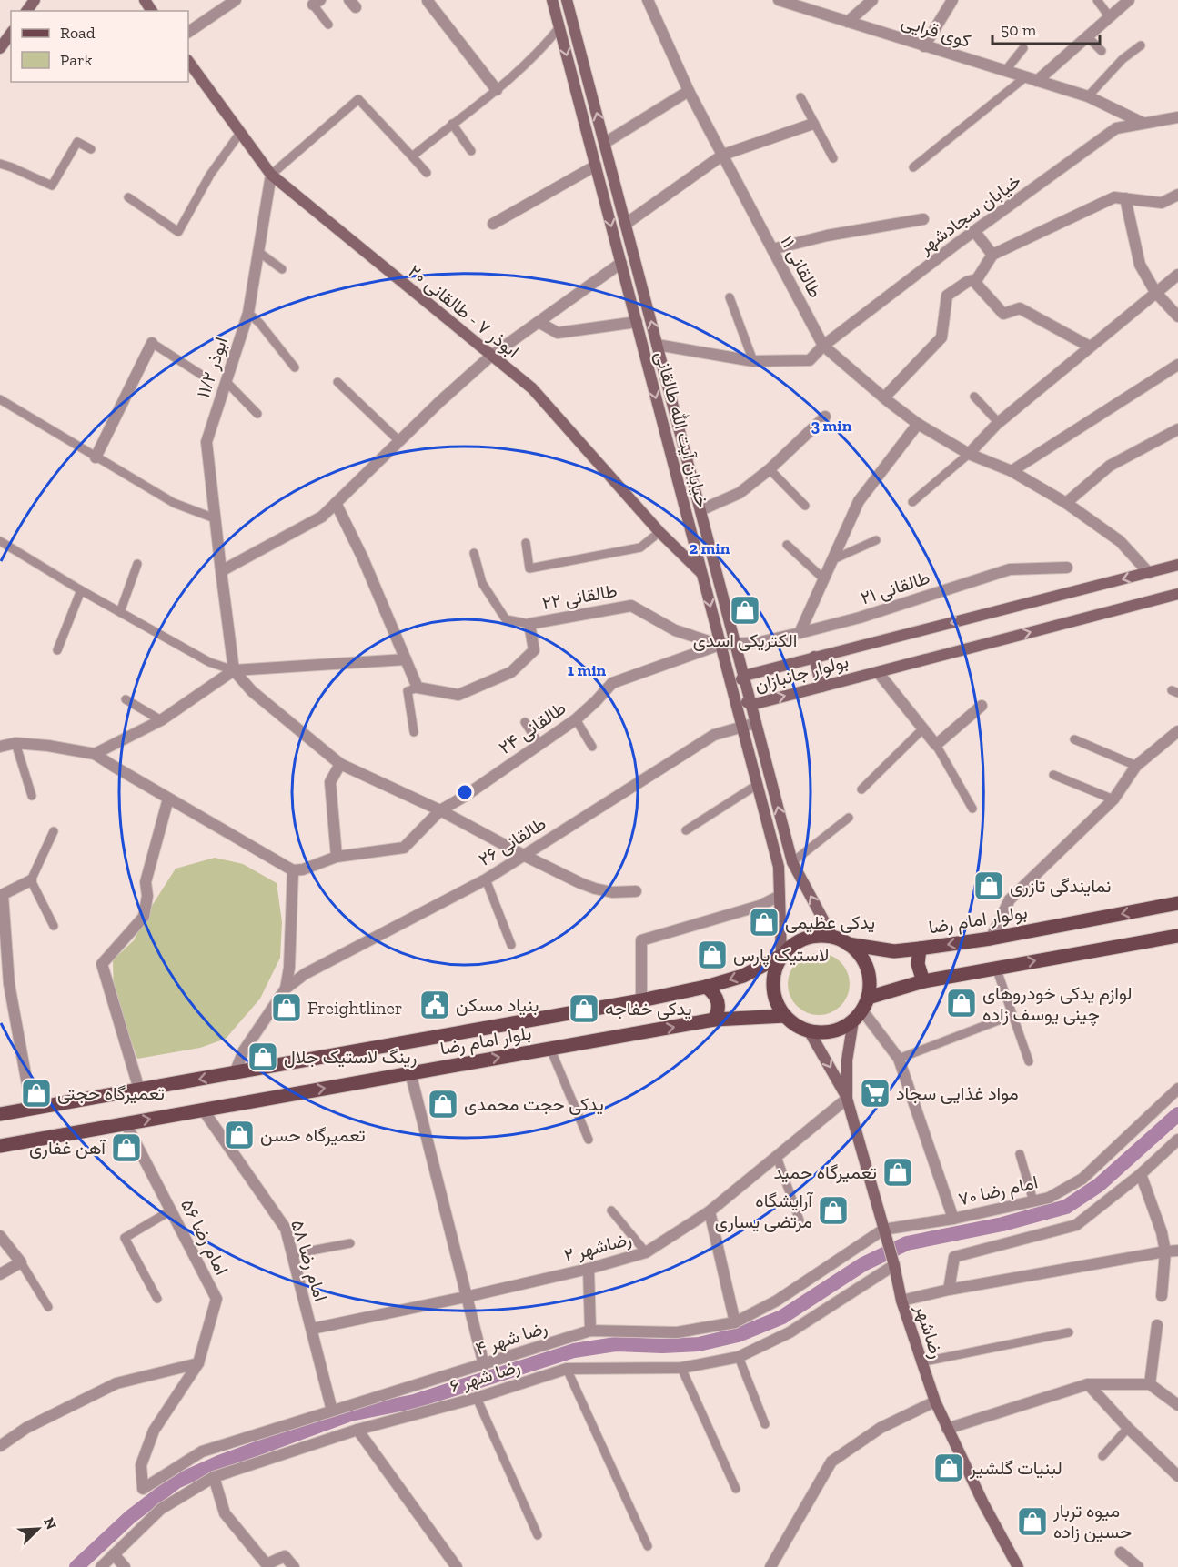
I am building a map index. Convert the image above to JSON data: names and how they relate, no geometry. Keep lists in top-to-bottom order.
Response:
{
  "streets": {
    "main road": [
      "ابوذر ۷ - طالقانی ۲۰",
      "خیابان آیت الله طالقانی",
      "بولوار جانبازان",
      "بولوار امام رضا",
      "بلوار امام رضا",
      "رضاشهر"
    ],
    "street": [
      "کوی قرایی",
      "خیابان سجادشهر",
      "طالقانی ۱۱",
      "ابوذر ۱۱/۲",
      "طالقانی ۲۱",
      "طالقانی ۲۲",
      "طالقانی ۲۴",
      "طالقانی ۲۶",
      "امام رضا ۷۰",
      "امام رضا ۵۶",
      "رضاشهر ۲",
      "امام رضا ۵۸",
      "رضا شهر ۴",
      "رضا شهر ۶"
    ]
  },
  "crossings": [
    ["کوی قرایی", "خیابان سجادشهر"],
    ["خیابان سجادشهر", "طالقانی ۱۱"],
    ["خیابان سجادشهر", "خیابان آیت الله طالقانی"],
    ["طالقانی ۱۱", "بولوار جانبازان"],
    ["ابوذر ۷ - طالقانی ۲۰", "ابوذر ۱۱/۲"],
    ["ابوذر ۷ - طالقانی ۲۰", "خیابان آیت الله طالقانی"],
    ["خیابان آیت الله طالقانی", "طالقانی ۲۱"],
    ["خیابان آیت الله طالقانی", "طالقانی ۲۲"],
    ["خیابان آیت الله طالقانی", "بولوار جانبازان"],
    ["خیابان آیت الله طالقانی", "طالقانی ۲۴"],
    ["خیابان آیت الله طالقانی", "طالقانی ۲۶"],
    ["خیابان آیت الله طالقانی", "بولوار امام رضا"],
    ["خیابان آیت الله طالقانی", "بلوار امام رضا"],
    ["طالقانی ۲۱", "طالقانی ۲۴"],
    ["طالقانی ۲۲", "طالقانی ۲۴"],
    ["بولوار امام رضا", "بلوار امام رضا"],
    ["بلوار امام رضا", "امام رضا ۵۶"],
    ["بلوار امام رضا", "امام رضا ۵۸"],
    ["امام رضا ۷۰", "رضاشهر"],
    ["امام رضا ۷۰", "رضا شهر ۴"],
    ["امام رضا ۵۶", "رضا شهر ۴"],
    ["رضاشهر ۲", "امام رضا ۵۸"],
    ["رضاشهر ۲", "رضاشهر"],
    ["امام رضا ۵۸", "رضا شهر ۴"],
    ["رضاشهر", "رضا شهر ۴"],
    ["رضاشهر", "رضا شهر ۶"]
  ],
  "places": {
    "shop": [
      "الکتریکی اسدی",
      "نمایندگی تازری",
      "یدکی عظیمی",
      "لاستیک پارس",
      "لوازم یدکی خودروهای چینی یوسف زاده",
      "Freightliner",
      "یدکی خفاجه",
      "رینگ لاستیک جلال",
      "تعمیرگاه حجتی",
      "یدکی حجت محمدی",
      "تعمیرگاه حسن",
      "آهن غفاری",
      "تعمیرگاه حمید",
      "آرایشگاه مرتضی یساری",
      "لبنیات گلشیر",
      "میوه تربار حسین زاده"
    ],
    "public building": ["بنیاد مسکن"],
    "supermarket": ["مواد غذایی سجاد"]
  },
  "legend": ["Road", "Park"],
  "scale_bar": "50 m",
  "north": "top right",
  "rings": ["3 min", "2 min", "1 min"]
}
